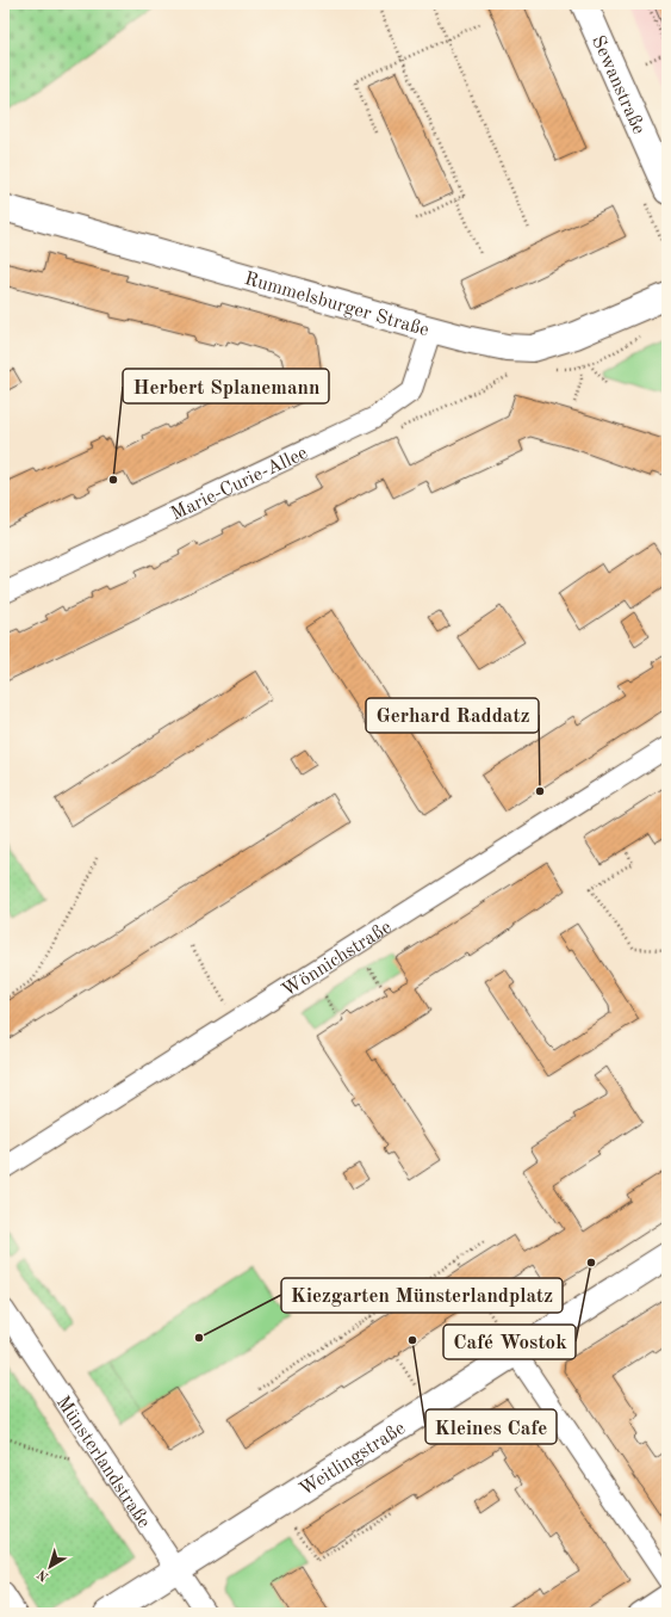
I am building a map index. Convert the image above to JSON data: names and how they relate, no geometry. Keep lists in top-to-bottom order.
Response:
{
  "streets": {
    "street": [
      "Sewanstraße",
      "Rummelsburger Straße",
      "Marie-Curie-Allee",
      "Wönnichstraße",
      "Weitlingstraße",
      "Münsterlandstraße"
    ]
  },
  "crossings": [
    ["Rummelsburger Straße", "Marie-Curie-Allee"],
    ["Weitlingstraße", "Münsterlandstraße"]
  ],
  "places": [
    "Herbert Splanemann",
    "Gerhard Raddatz",
    "Café Wostok",
    "Kiezgarten Münsterlandplatz",
    "Kleines Cafe"
  ],
  "north": "bottom left"
}
